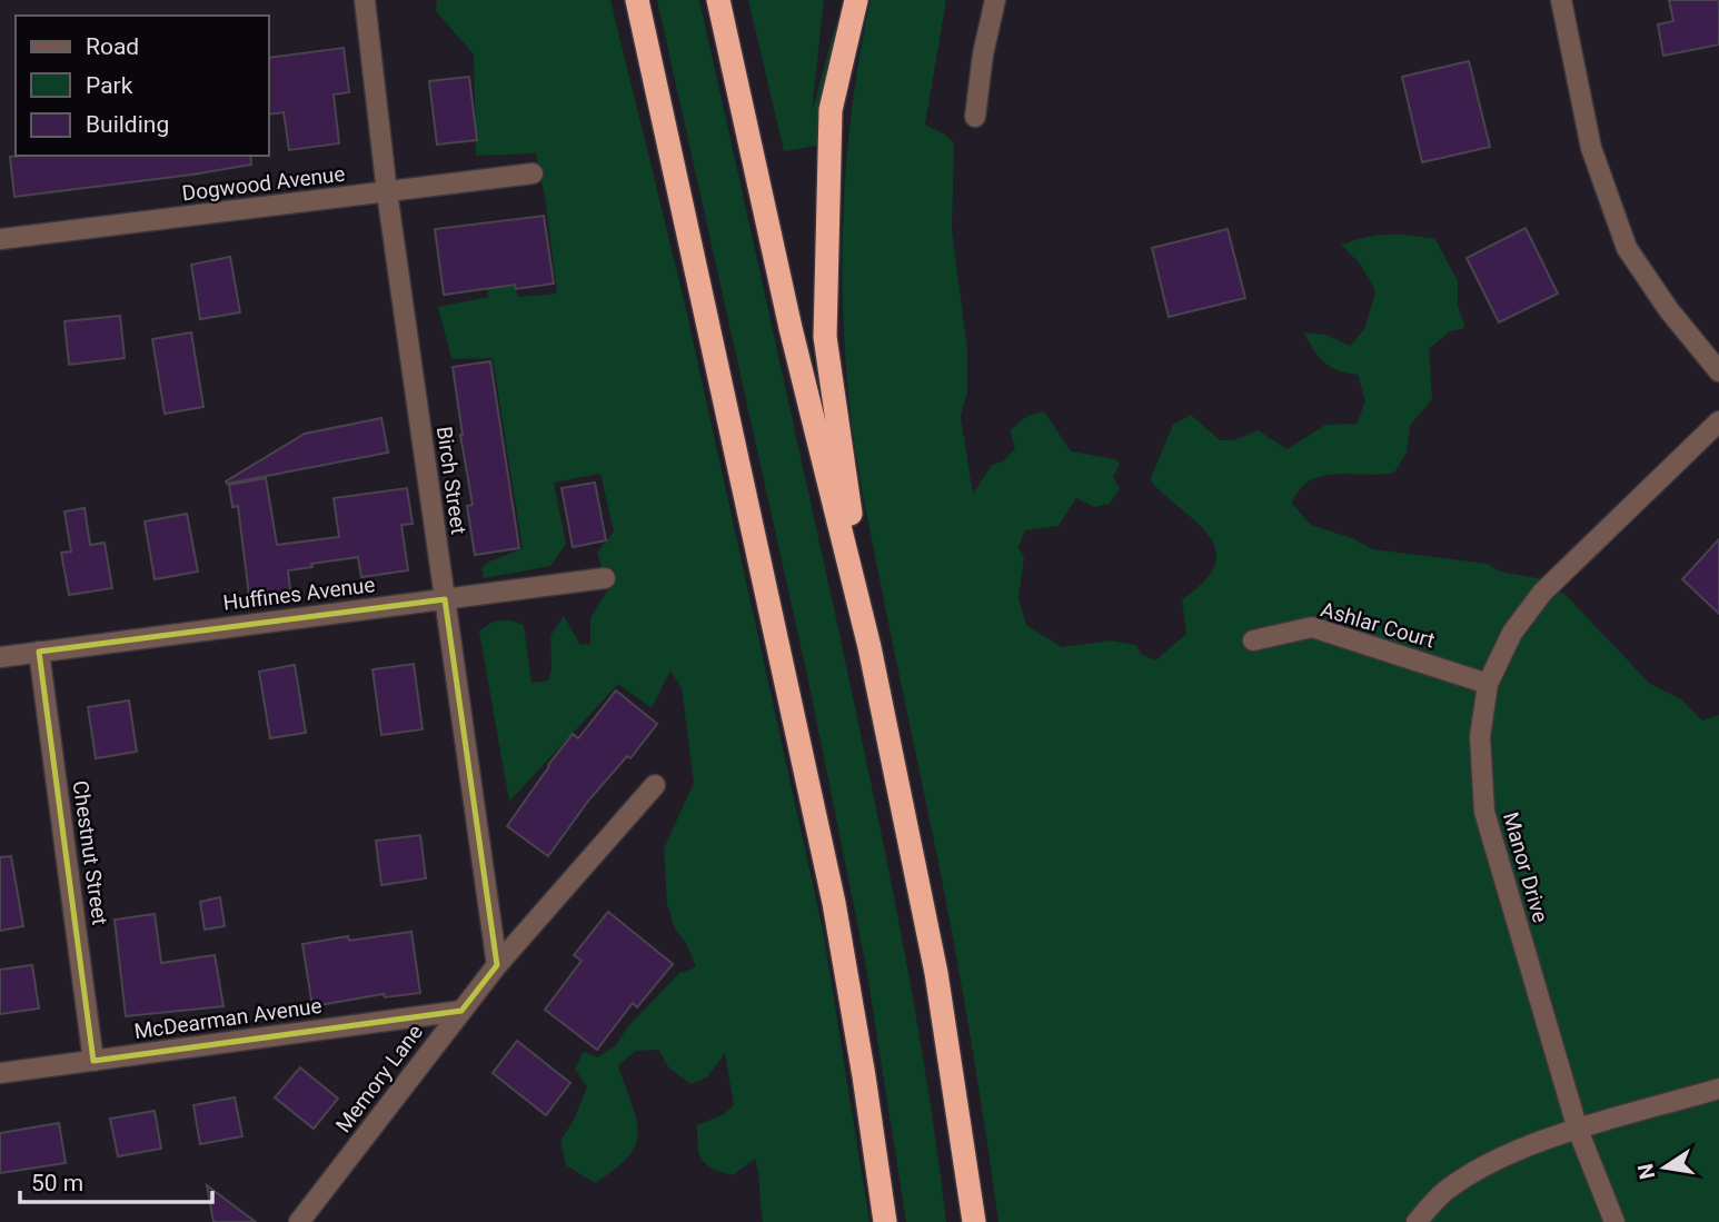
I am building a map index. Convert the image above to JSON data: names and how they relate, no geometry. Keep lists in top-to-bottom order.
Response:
{
  "streets": {
    "street": [
      "Dogwood Avenue",
      "Birch Street",
      "Huffines Avenue",
      "Ashlar Court",
      "Chestnut Street",
      "Manor Drive",
      "McDearman Avenue",
      "Memory Lane"
    ]
  },
  "crossings": [
    ["Dogwood Avenue", "Birch Street"],
    ["Birch Street", "Huffines Avenue"],
    ["Birch Street", "Memory Lane"],
    ["Huffines Avenue", "Chestnut Street"],
    ["Ashlar Court", "Manor Drive"],
    ["Chestnut Street", "McDearman Avenue"],
    ["McDearman Avenue", "Memory Lane"]
  ],
  "legend": ["Road", "Park", "Building"],
  "scale_bar": "50 m",
  "north": "left"
}
